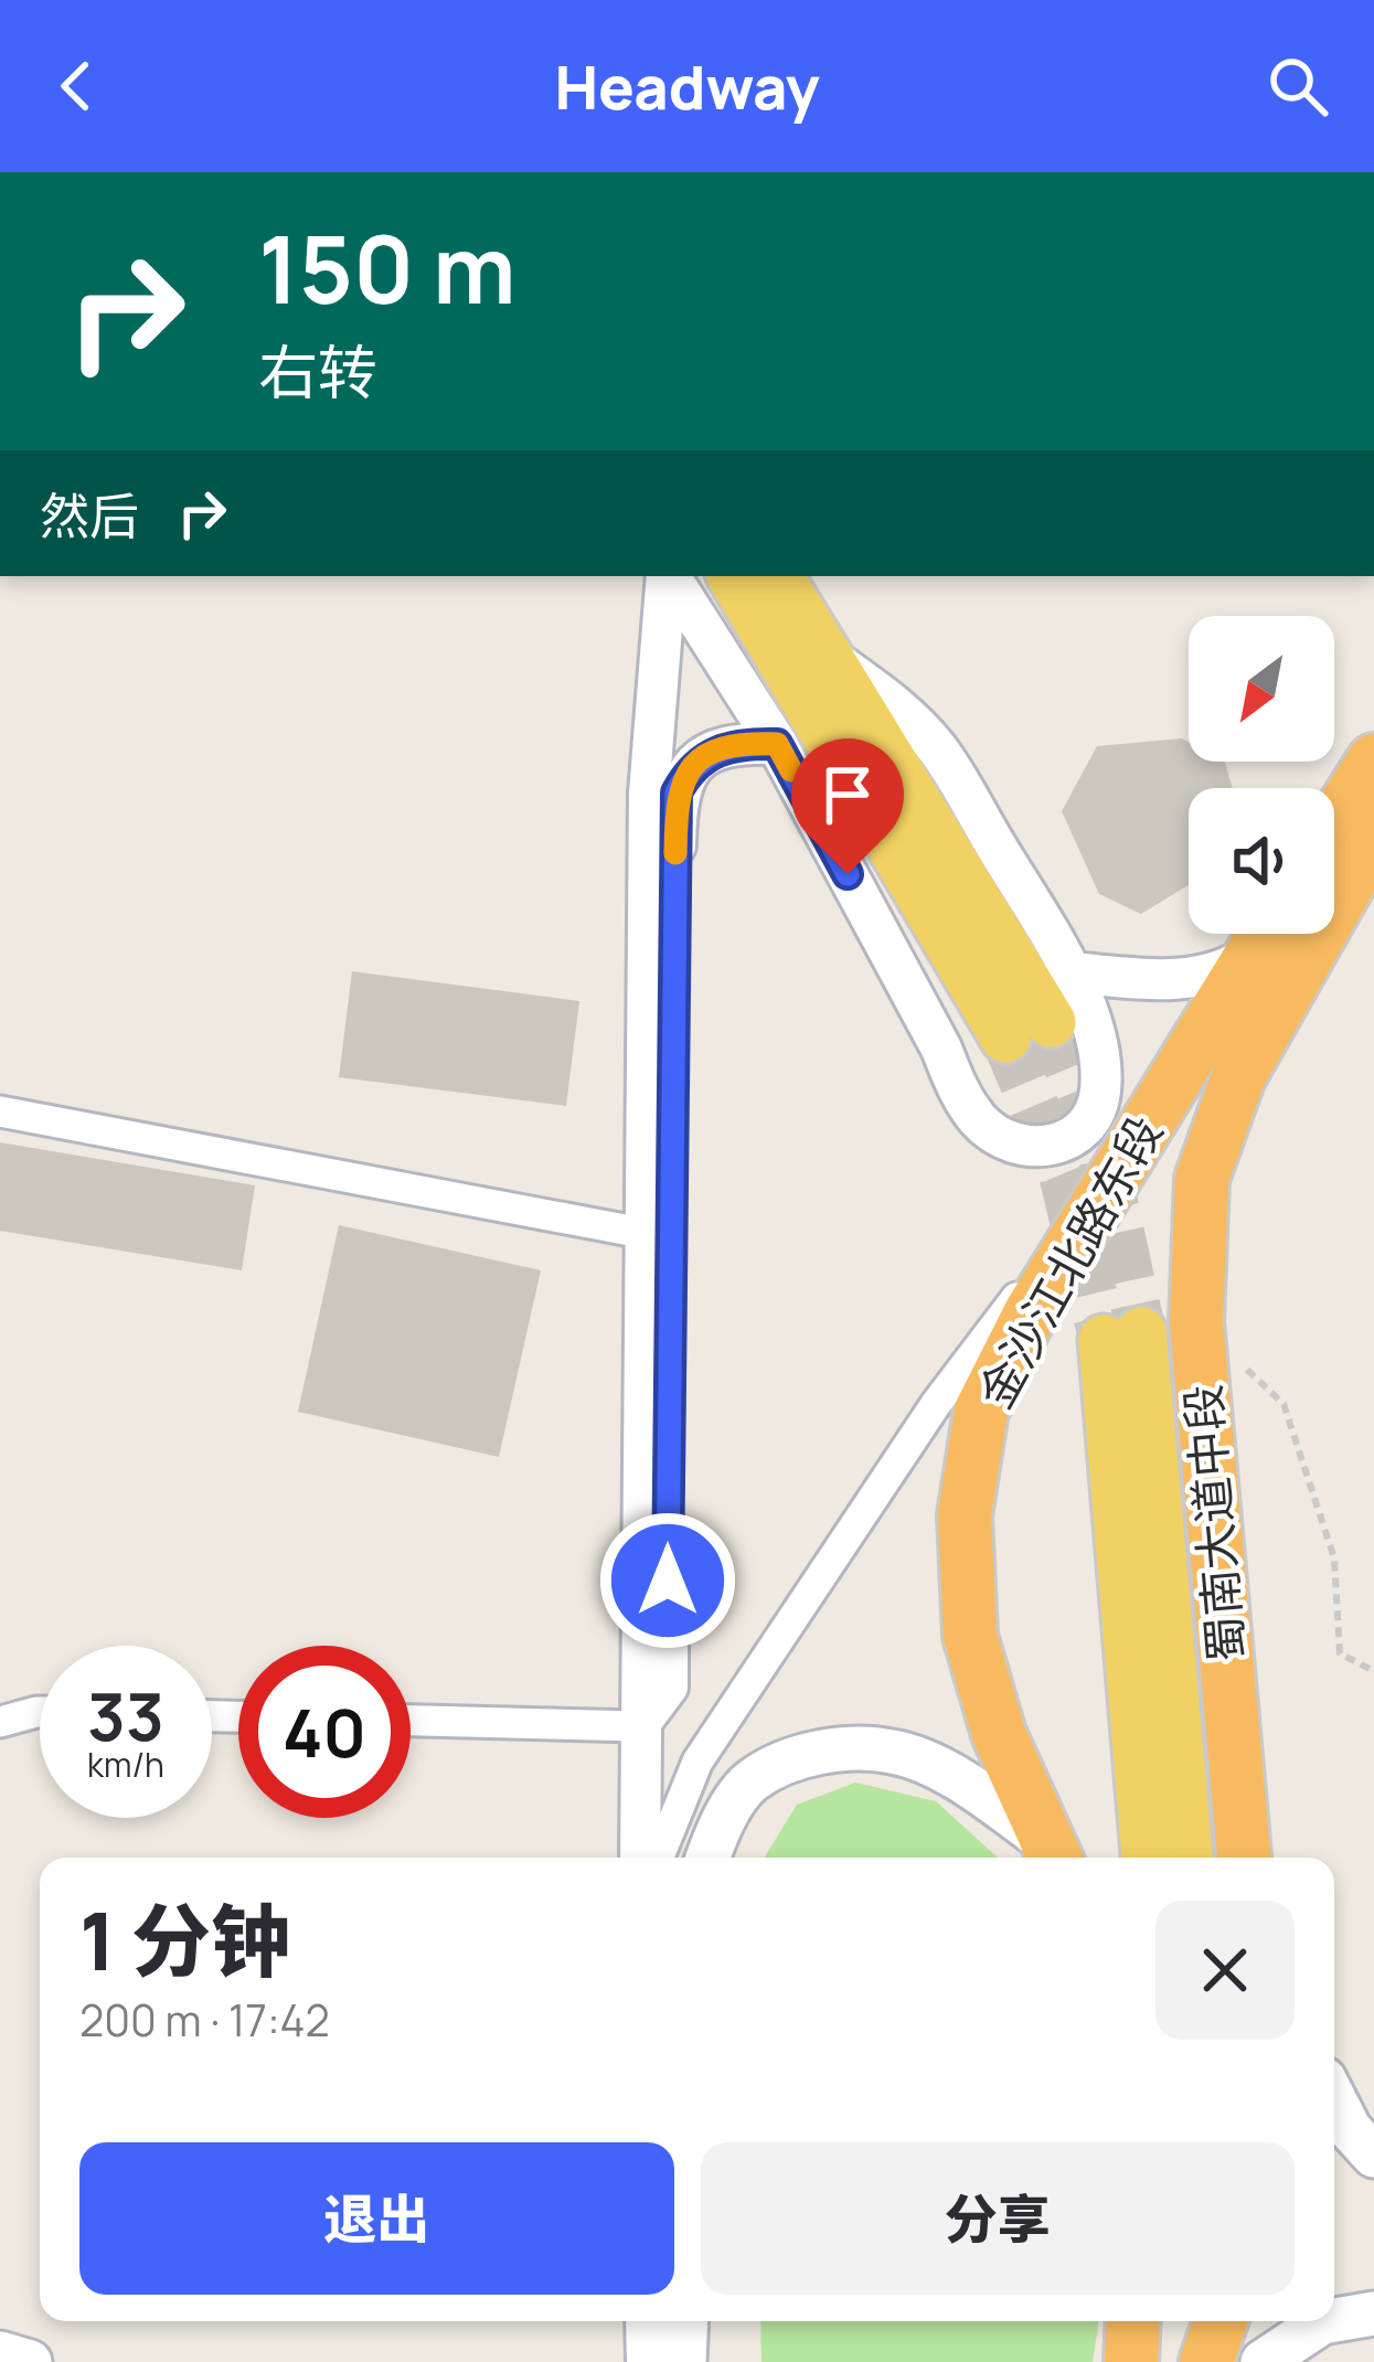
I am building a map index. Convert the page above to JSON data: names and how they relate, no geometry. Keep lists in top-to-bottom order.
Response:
{
  "streets": {
    "highway": ["金沙江北路东段", "蜀南大道中段"]
  },
  "crossings": [
    ["金沙江北路东段", "蜀南大道中段"]
  ],
  "north": "bottom left",
  "page": {
    "header": "Headway",
    "turn": ["150 m", "右转"],
    "then": "然后",
    "speed": "33 km/h",
    "limit": "40",
    "heading": ["1 分钟", "200 m · 17:42"],
    "buttons": ["退出", "分享"]
  }
}
